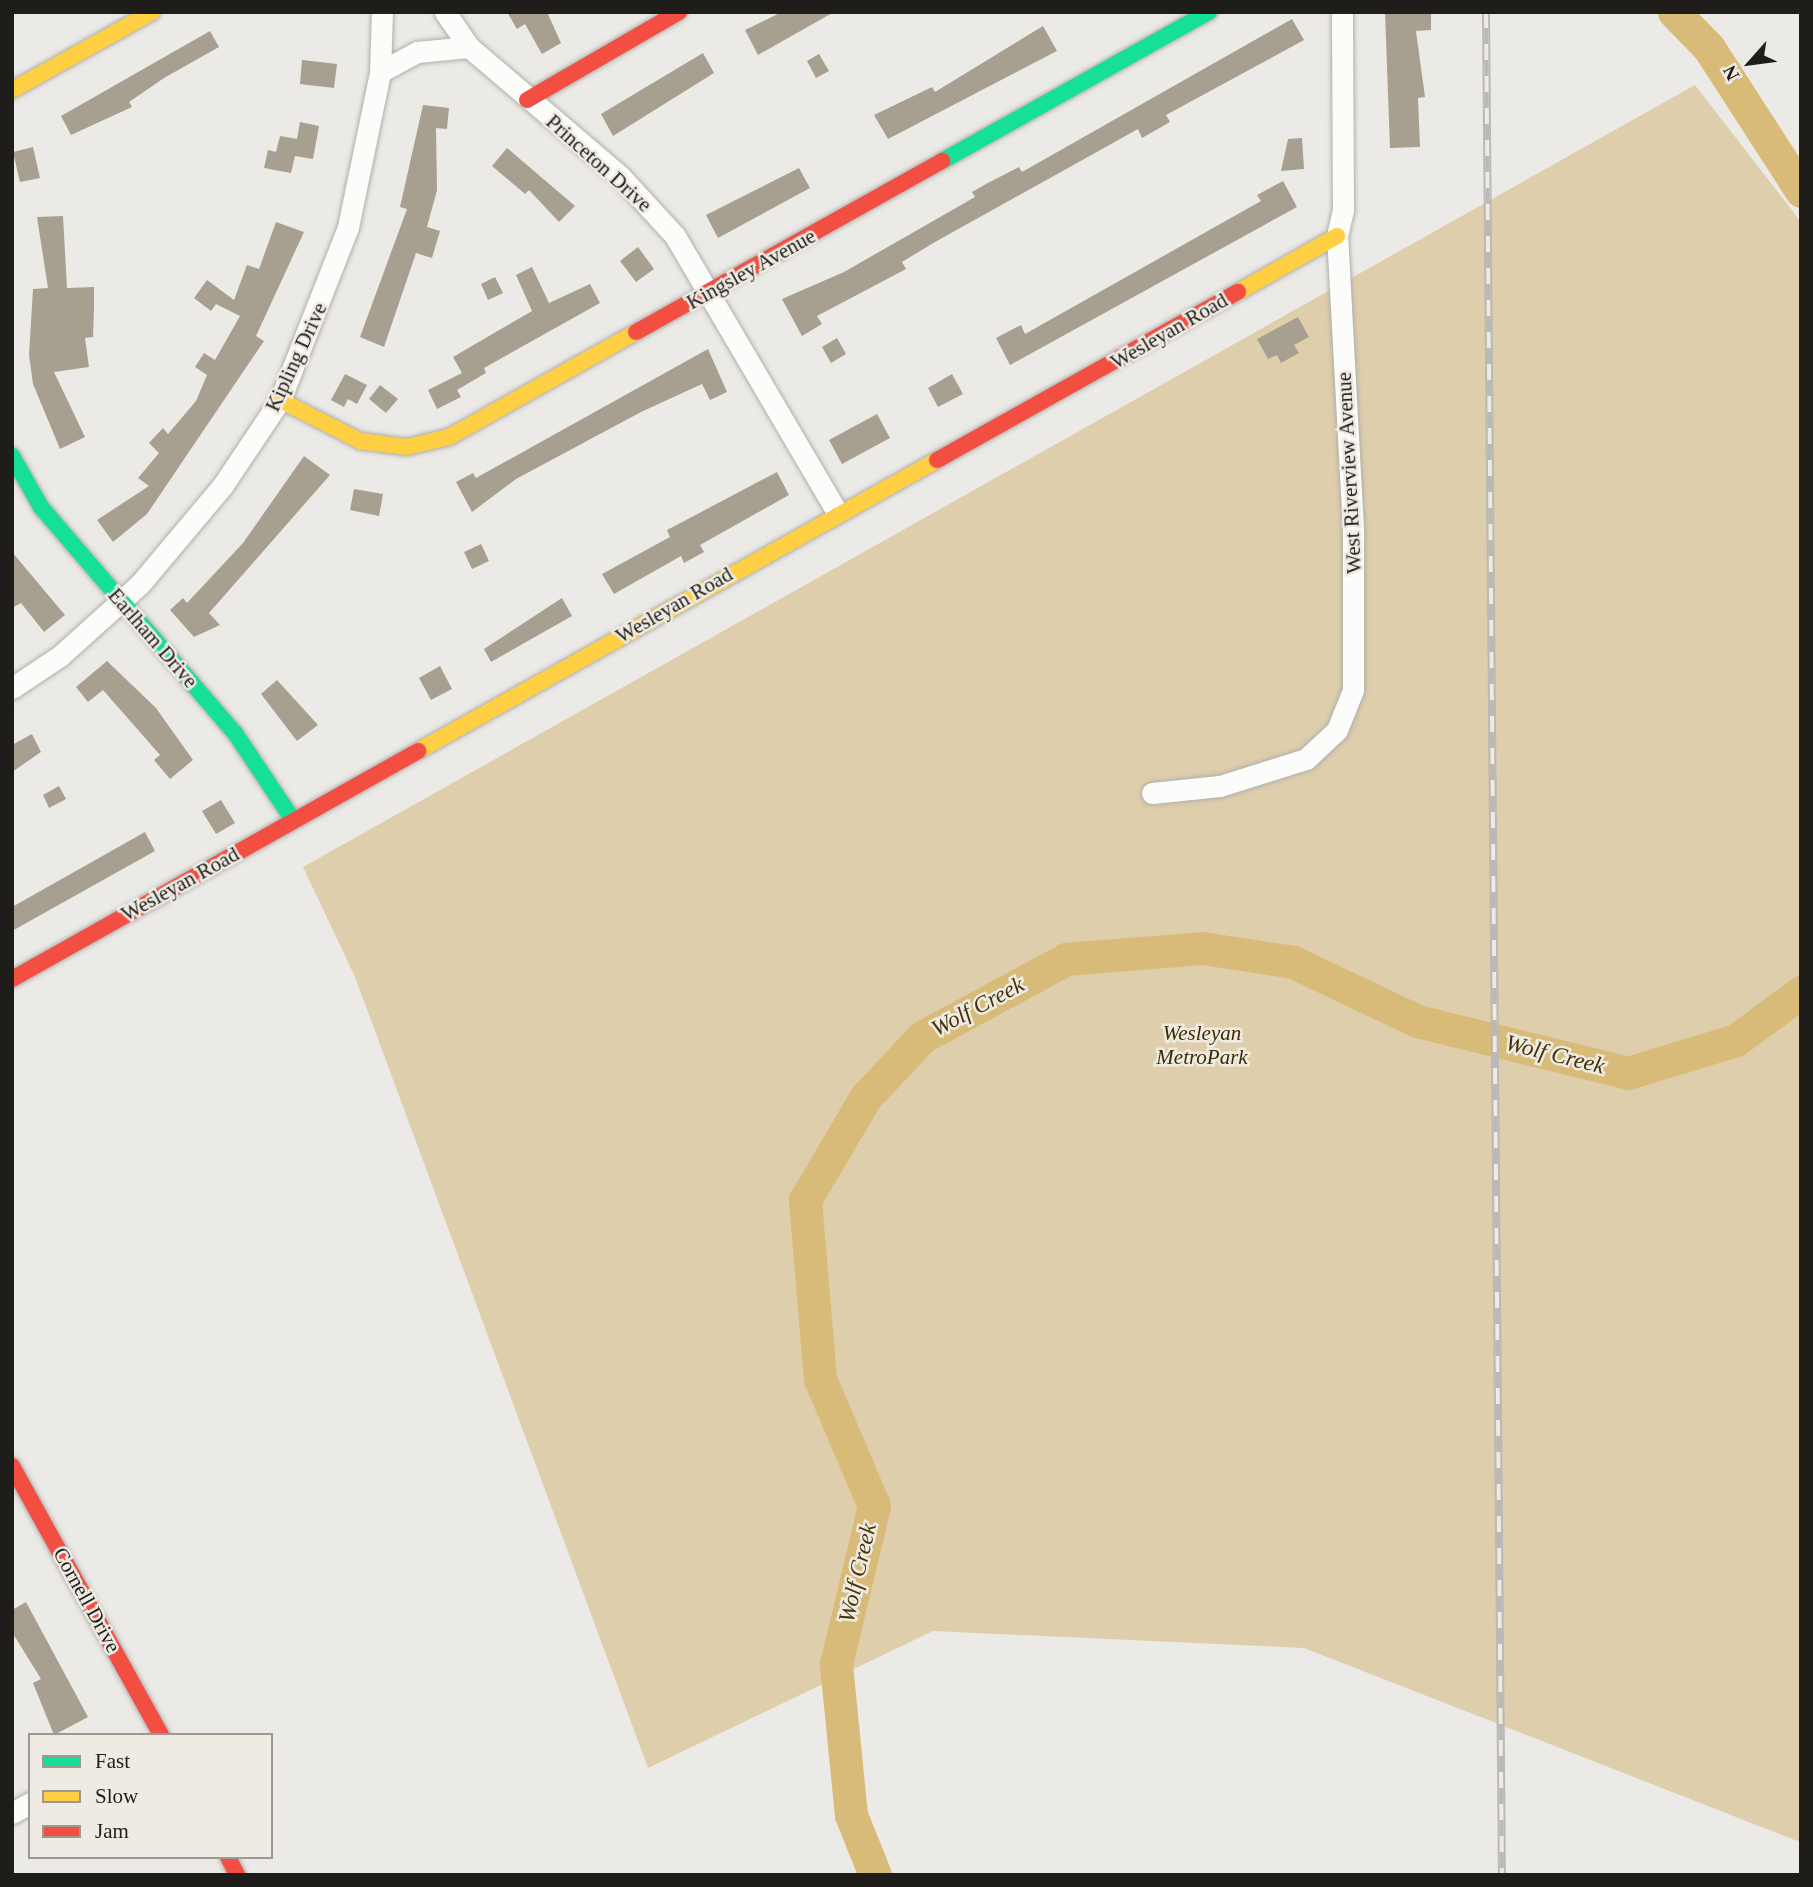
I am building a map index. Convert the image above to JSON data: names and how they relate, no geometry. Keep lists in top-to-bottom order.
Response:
{
  "streets": {
    "street": [
      "Princeton Drive",
      "Kingsley Avenue",
      "Wesleyan Road",
      "Kipling Drive",
      "West Riverview Avenue",
      "Earlham Drive",
      "Cornell Drive"
    ]
  },
  "crossings": [
    ["Princeton Drive", "Kingsley Avenue"],
    ["Princeton Drive", "Wesleyan Road"],
    ["Kingsley Avenue", "Kipling Drive"],
    ["Wesleyan Road", "West Riverview Avenue"],
    ["Wesleyan Road", "Earlham Drive"],
    ["Kipling Drive", "Earlham Drive"]
  ],
  "water": ["Wolf Creek"],
  "parks": ["Wesleyan MetroPark"],
  "legend": ["Fast", "Slow", "Jam"],
  "north": "bottom left"
}
